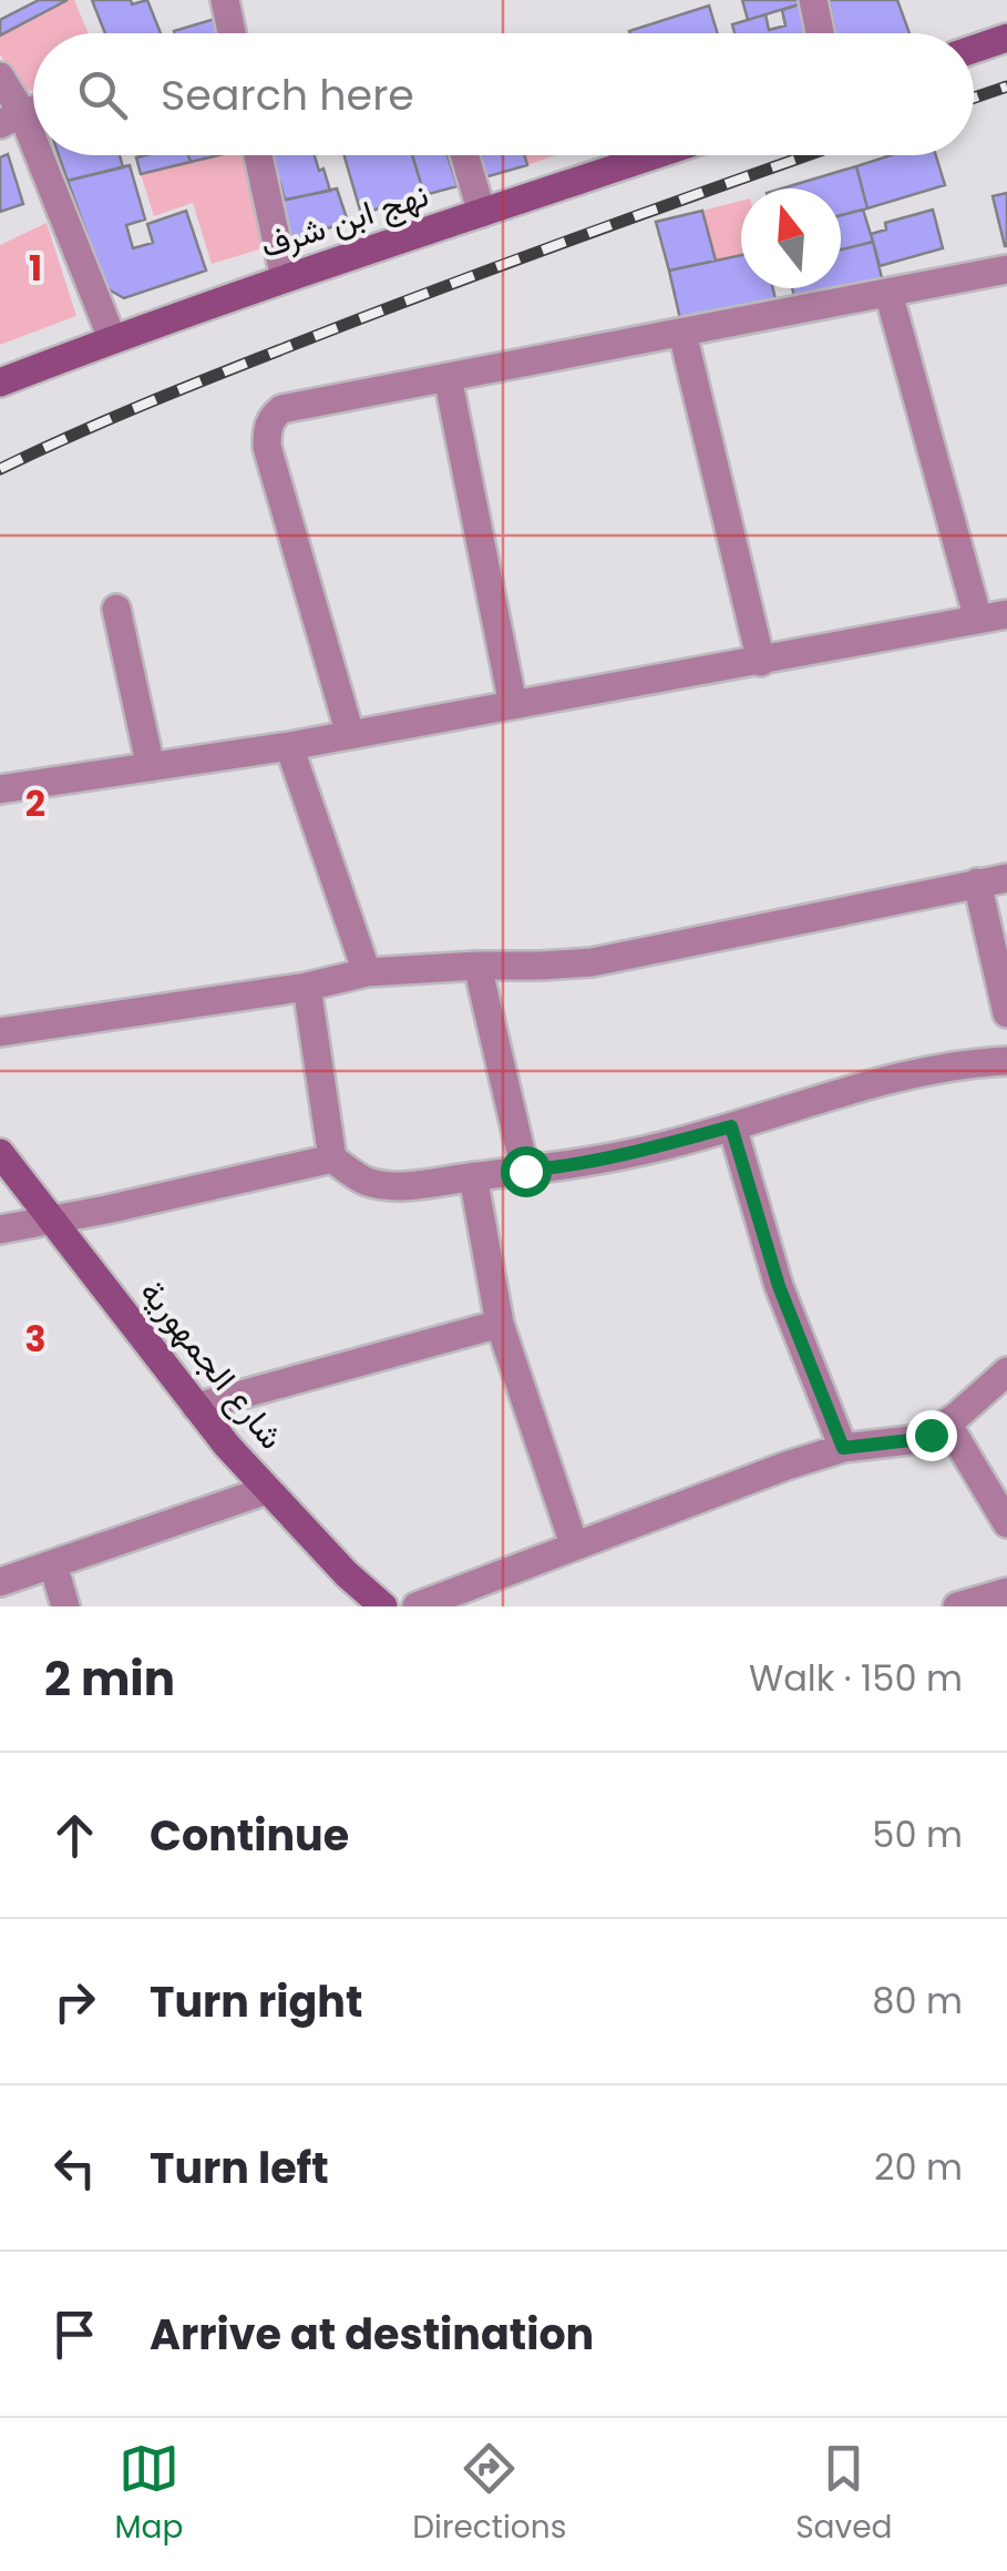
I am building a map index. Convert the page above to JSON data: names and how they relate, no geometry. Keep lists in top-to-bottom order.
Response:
{
  "streets": {
    "main road": ["نهج ابن شرف", "شارع الجمهورية"]
  },
  "north": "top",
  "page": {
    "search": "Search here",
    "heading": ["2 min", "Walk · 150 m"],
    "list": [
      ["Continue", "50 m"],
      ["Turn right", "80 m"],
      ["Turn left", "20 m"],
      "Arrive at destination"
    ],
    "nav": ["Map", "Directions", "Saved"]
  },
  "grid": {
    "rows": ["1", "2", "3"]
  }
}
